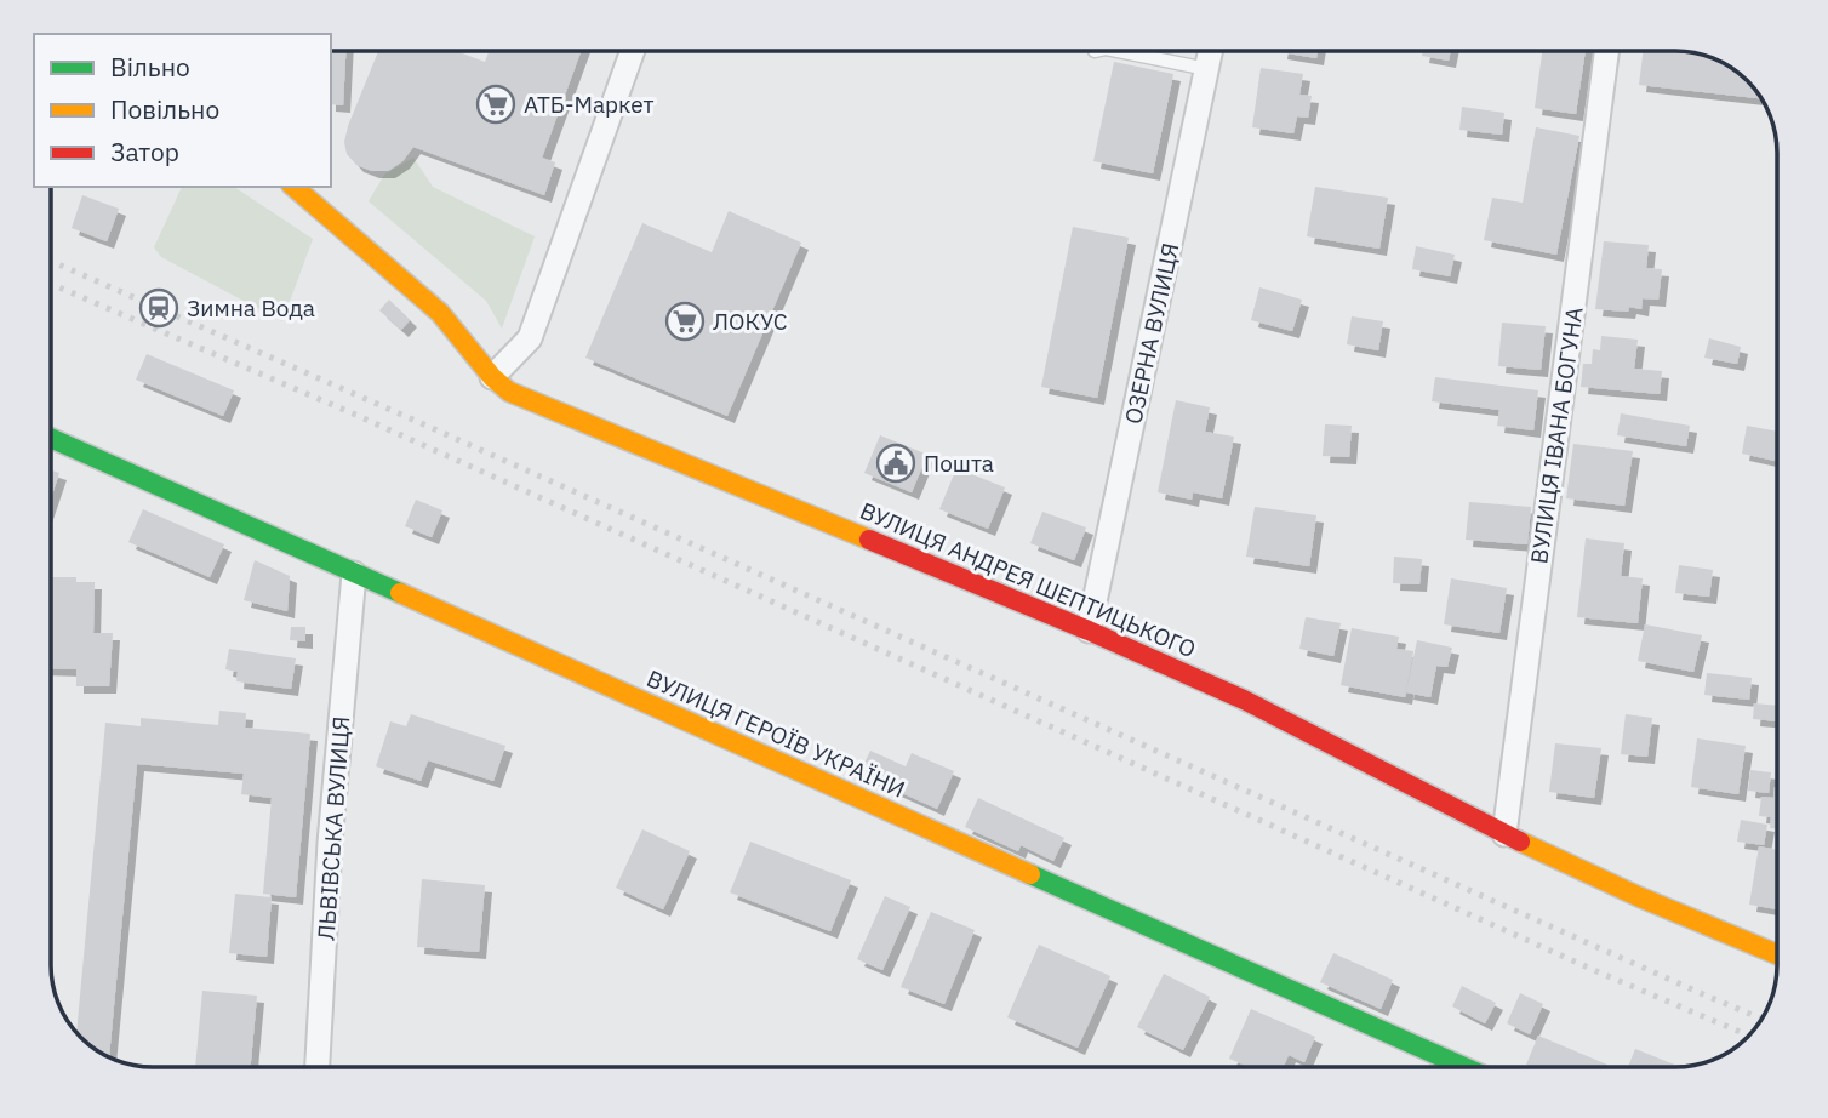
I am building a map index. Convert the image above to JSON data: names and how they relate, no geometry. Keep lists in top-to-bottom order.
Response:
{
  "streets": {
    "main road": ["ВУЛИЦЯ АНДРЕЯ ШЕПТИЦЬКОГО", "ВУЛИЦЯ ГЕРОЇВ УКРАЇНИ"],
    "street": ["ОЗЕРНА ВУЛИЦЯ", "ВУЛИЦЯ ІВАНА БОГУНА", "ЛЬВІВСЬКА ВУЛИЦЯ"]
  },
  "crossings": [
    ["ОЗЕРНА ВУЛИЦЯ", "ВУЛИЦЯ АНДРЕЯ ШЕПТИЦЬКОГО"],
    ["ВУЛИЦЯ ІВАНА БОГУНА", "ВУЛИЦЯ АНДРЕЯ ШЕПТИЦЬКОГО"],
    ["ВУЛИЦЯ ГЕРОЇВ УКРАЇНИ", "ЛЬВІВСЬКА ВУЛИЦЯ"]
  ],
  "places": {
    "supermarket": ["АТБ-Маркет", "ЛОКУС"],
    "station": ["Зимна Вода"],
    "public building": ["Пошта"]
  },
  "legend": ["Вільно", "Повільно", "Затор"]
}
